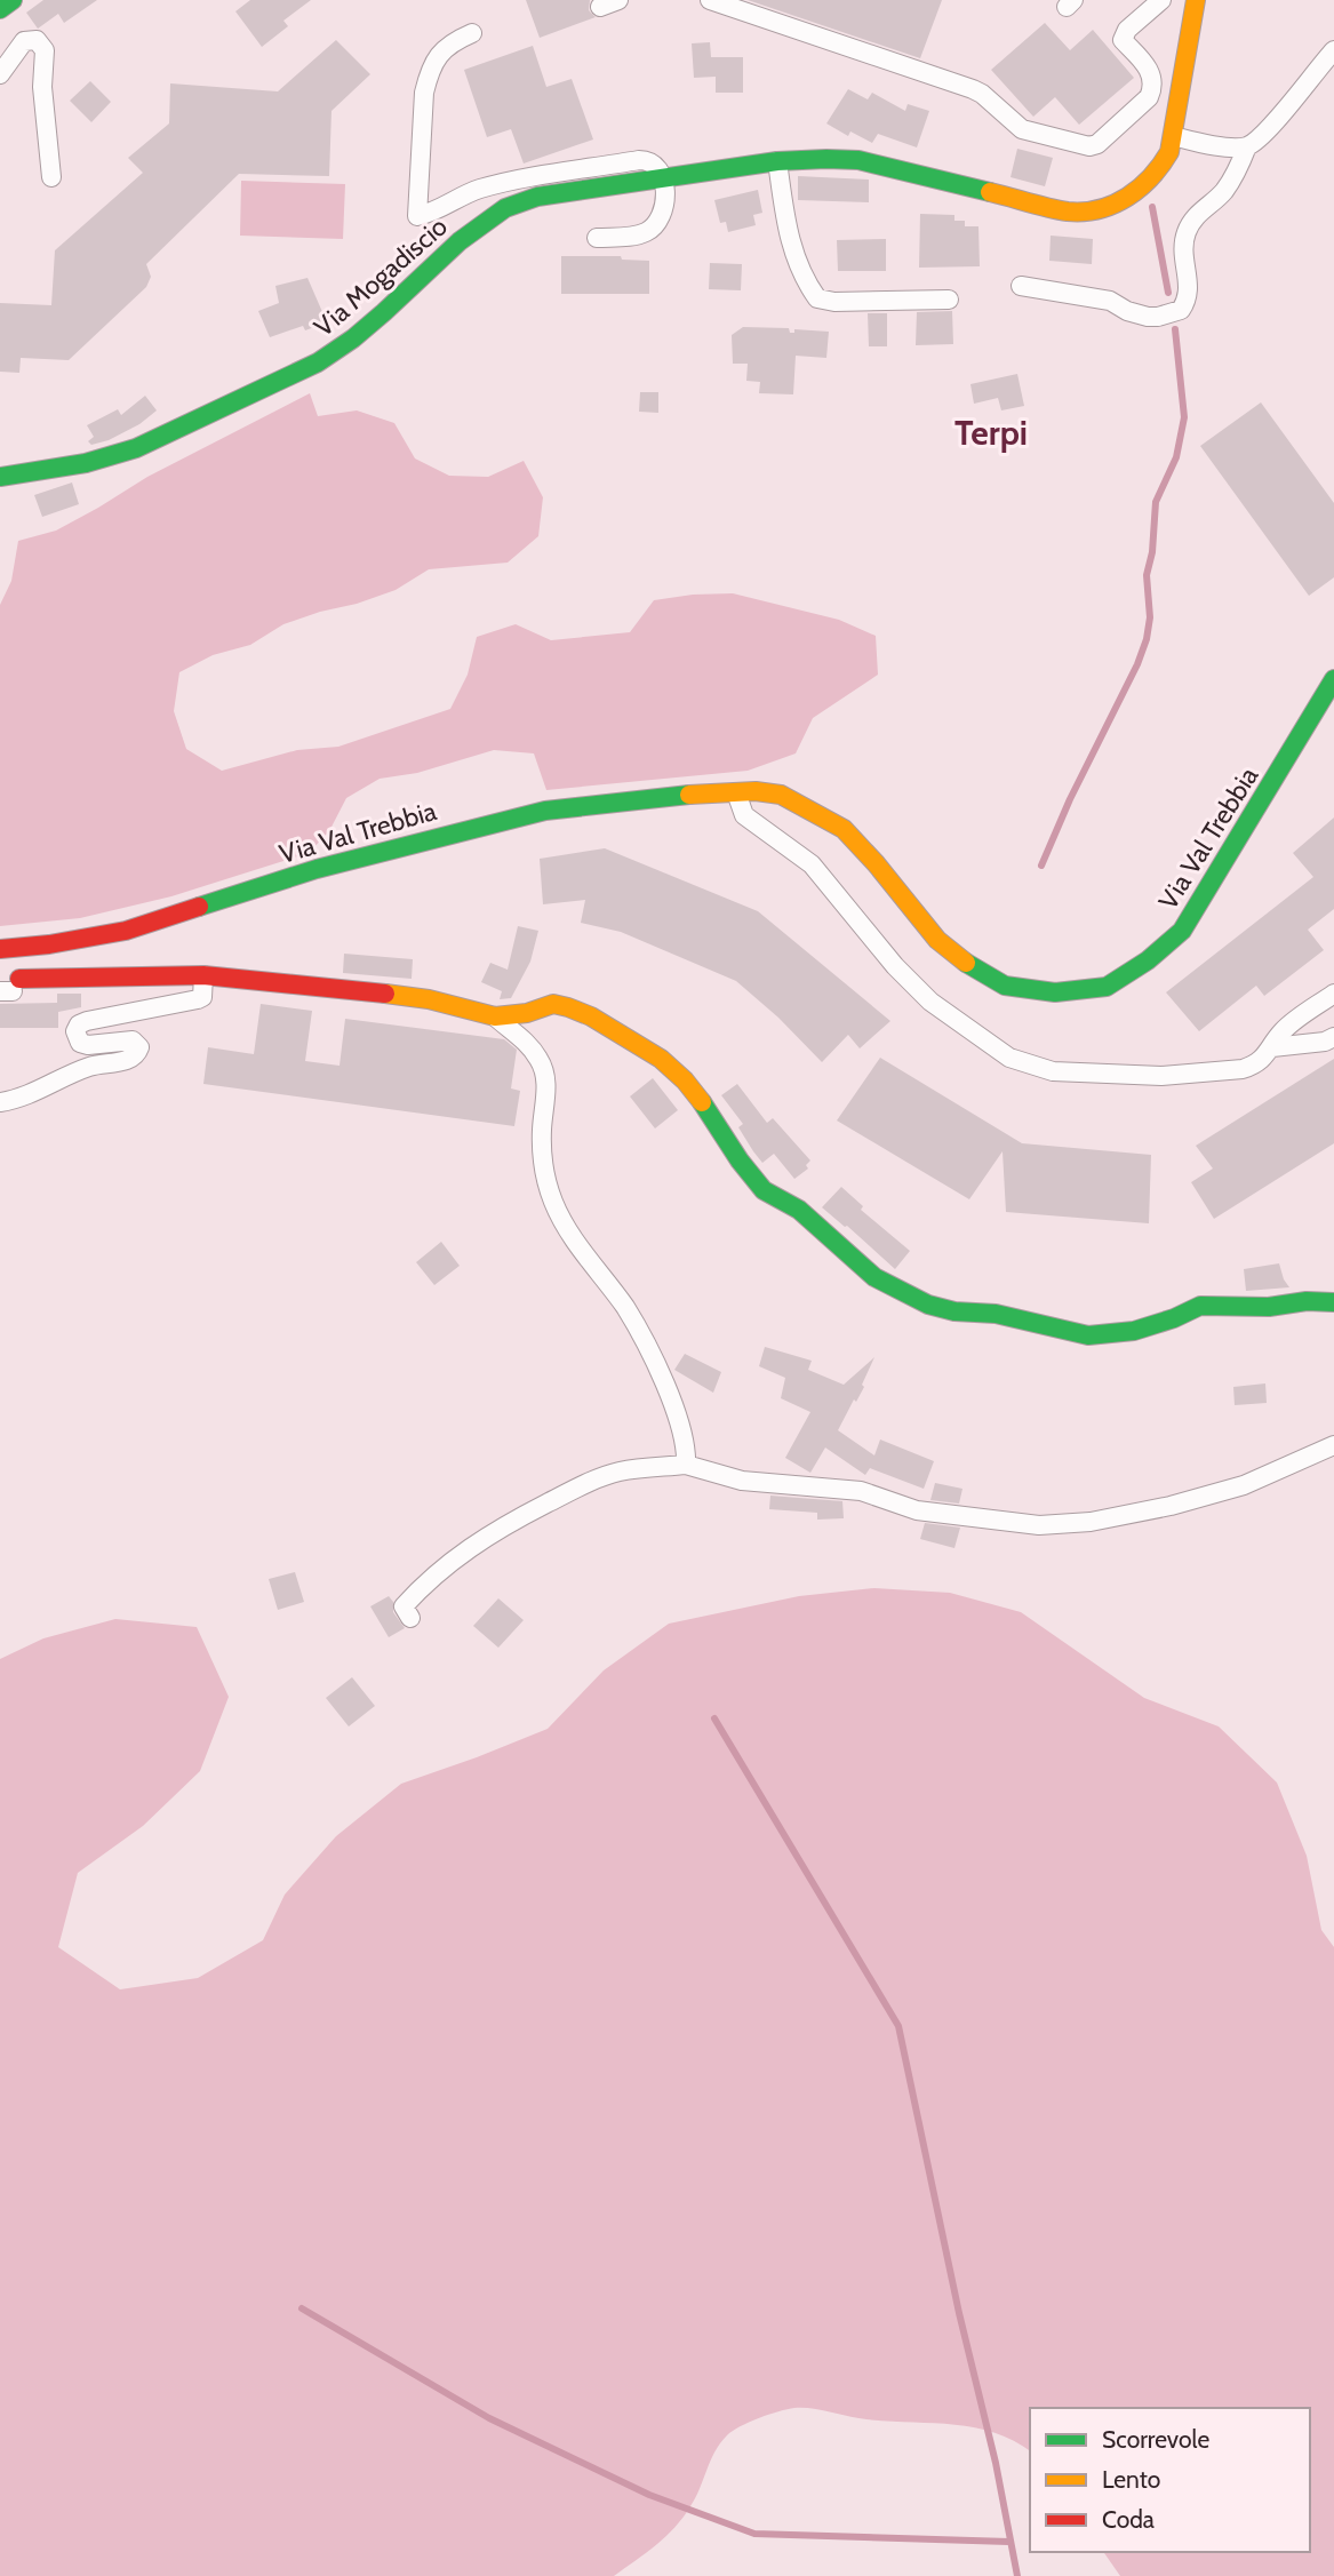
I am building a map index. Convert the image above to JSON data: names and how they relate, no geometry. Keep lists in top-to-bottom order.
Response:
{
  "streets": {
    "street": ["Via Mogadiscio", "Via Val Trebbia"]
  },
  "districts": ["Terpi"],
  "legend": ["Scorrevole", "Lento", "Coda"]
}
